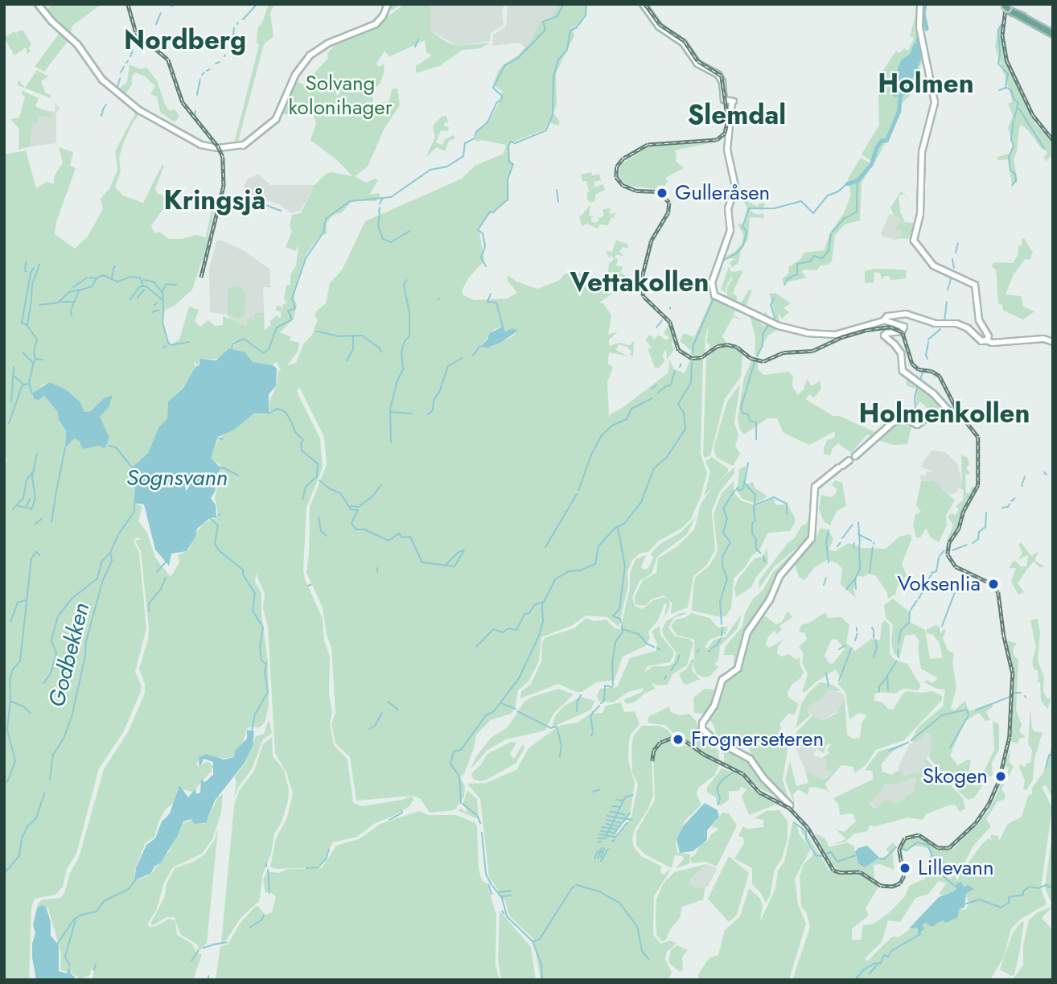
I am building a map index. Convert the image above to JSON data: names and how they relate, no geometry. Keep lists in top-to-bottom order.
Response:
{
  "districts": [
    "Nordberg",
    "Holmen",
    "Slemdal",
    "Kringsjå",
    "Vettakollen",
    "Holmenkollen"
  ],
  "water": ["Sognsvann", "Godbekken"],
  "parks": ["Solvang kolonihager"],
  "places": [
    "Gulleråsen",
    "Voksenlia",
    "Frognerseteren",
    "Skogen",
    "Lillevann"
  ]
}
